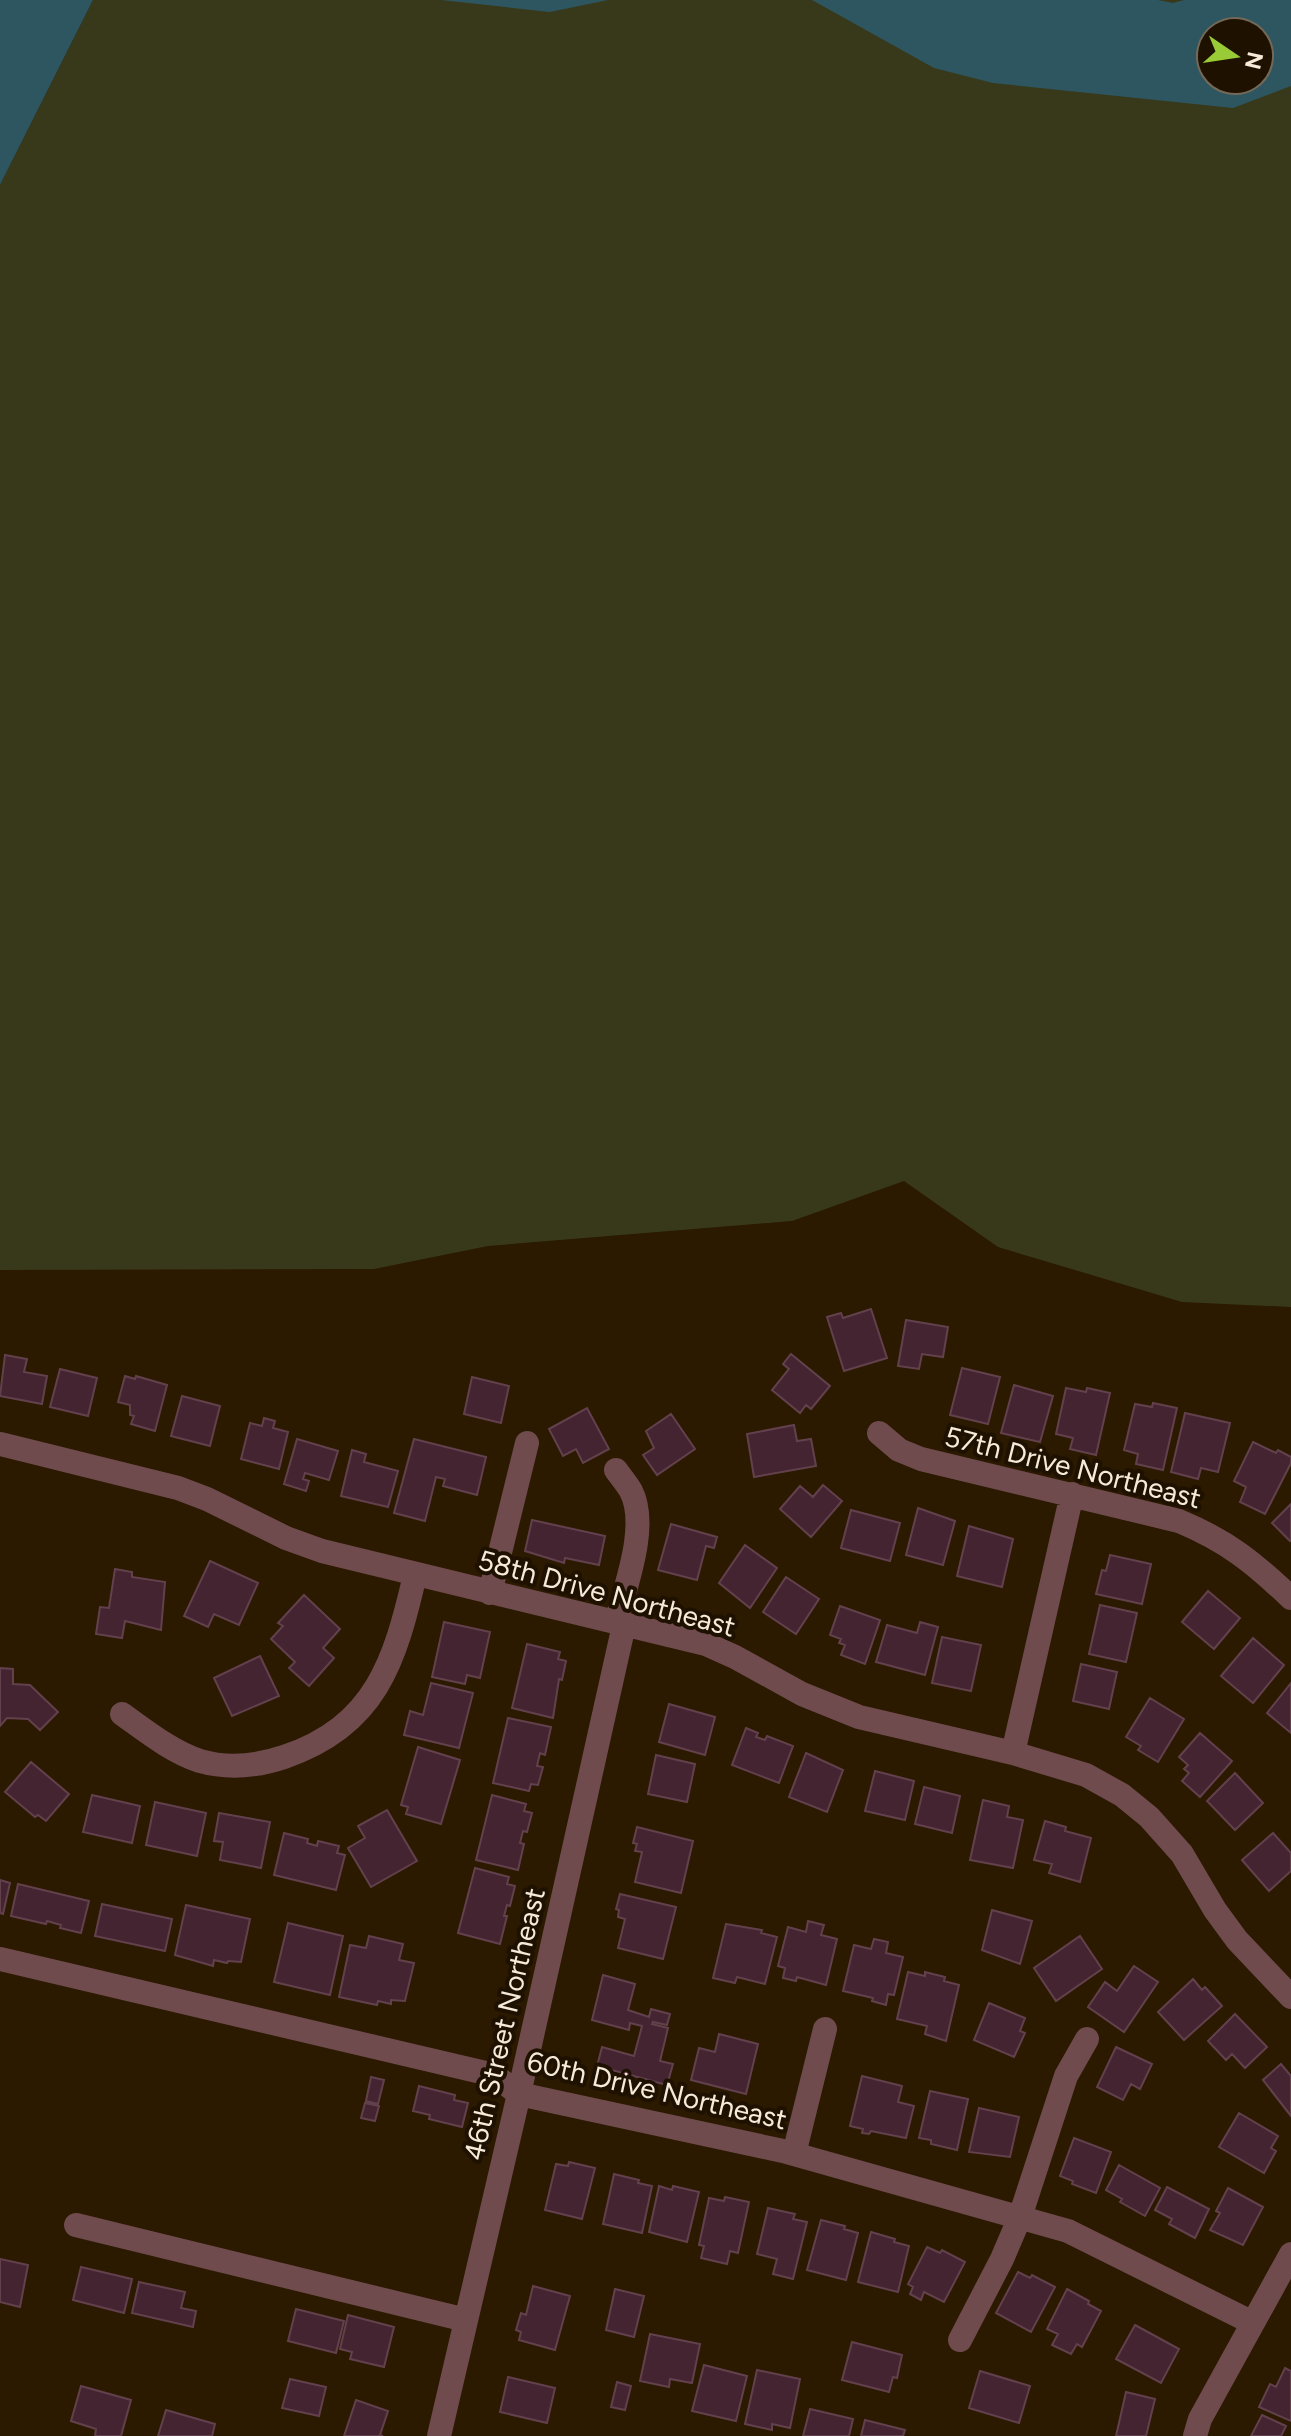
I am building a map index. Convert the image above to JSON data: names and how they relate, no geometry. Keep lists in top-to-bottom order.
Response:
{
  "streets": {
    "street": [
      "57th Drive Northeast",
      "58th Drive Northeast",
      "46th Street Northeast",
      "60th Drive Northeast"
    ]
  },
  "crossings": [
    ["58th Drive Northeast", "46th Street Northeast"],
    ["46th Street Northeast", "60th Drive Northeast"]
  ],
  "north": "right"
}
